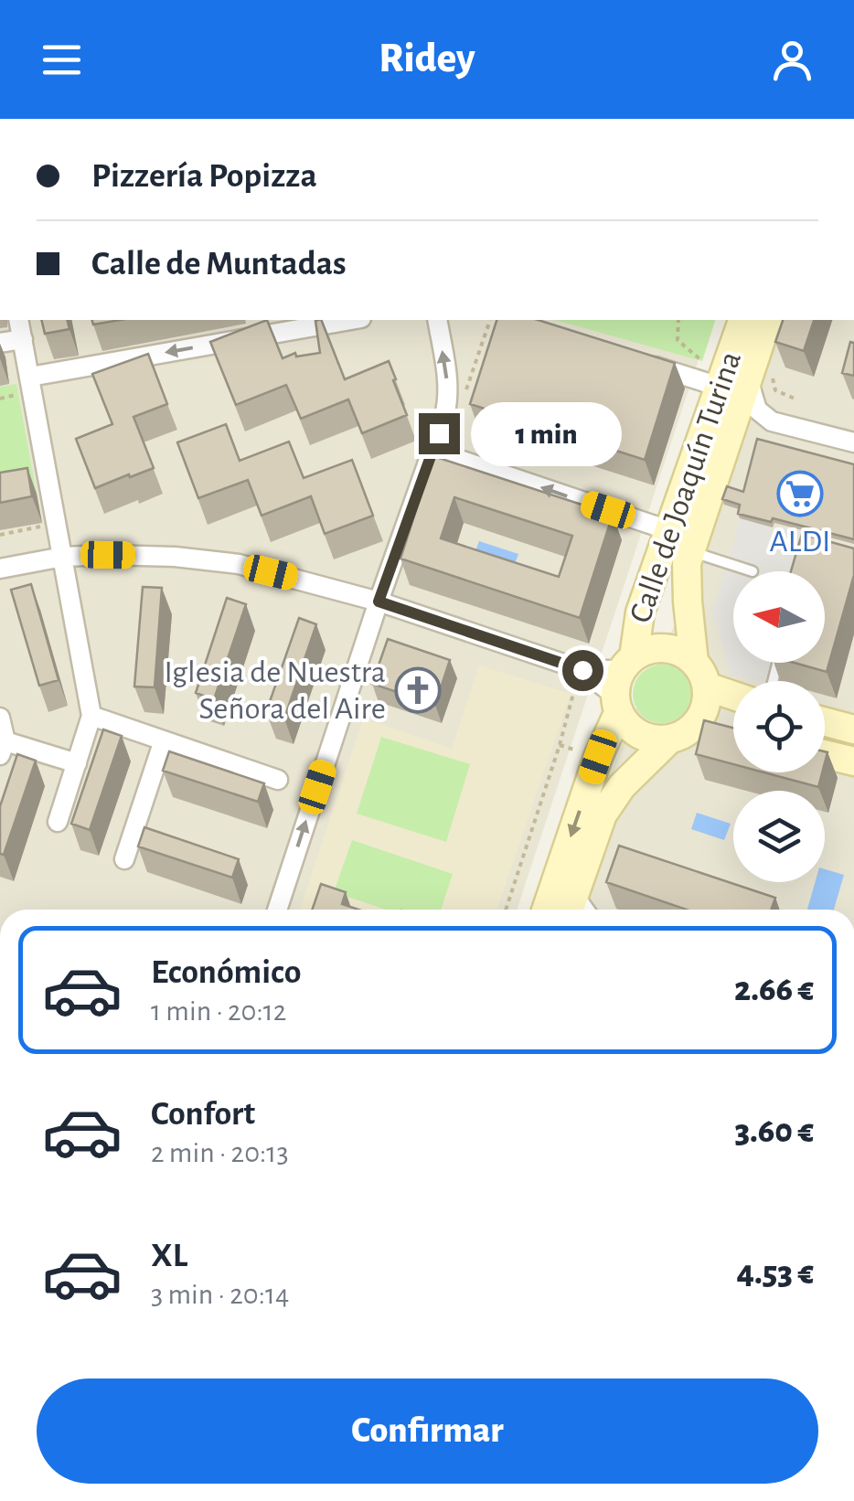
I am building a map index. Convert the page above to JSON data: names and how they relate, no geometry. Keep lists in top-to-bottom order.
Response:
{
  "streets": {
    "main road": ["Calle de Joaquín Turina"]
  },
  "places": {
    "supermarket": ["ALDI"],
    "church": ["Iglesia de Nuestra Señora del Aire"]
  },
  "north": "left",
  "page": {
    "header": "Ridey",
    "banner": ["Pizzería Popizza", "Calle de Muntadas"],
    "bubble": "1 min",
    "list": [
      {
        "name": "Económico",
        "note": "1 min · 20:12",
        "value": "2.66 €"
      },
      {
        "name": "Confort",
        "note": "2 min · 20:13",
        "value": "3.60 €"
      },
      {
        "name": "XL",
        "note": "3 min · 20:14",
        "value": "4.53 €"
      }
    ],
    "buttons": "Confirmar"
  }
}
